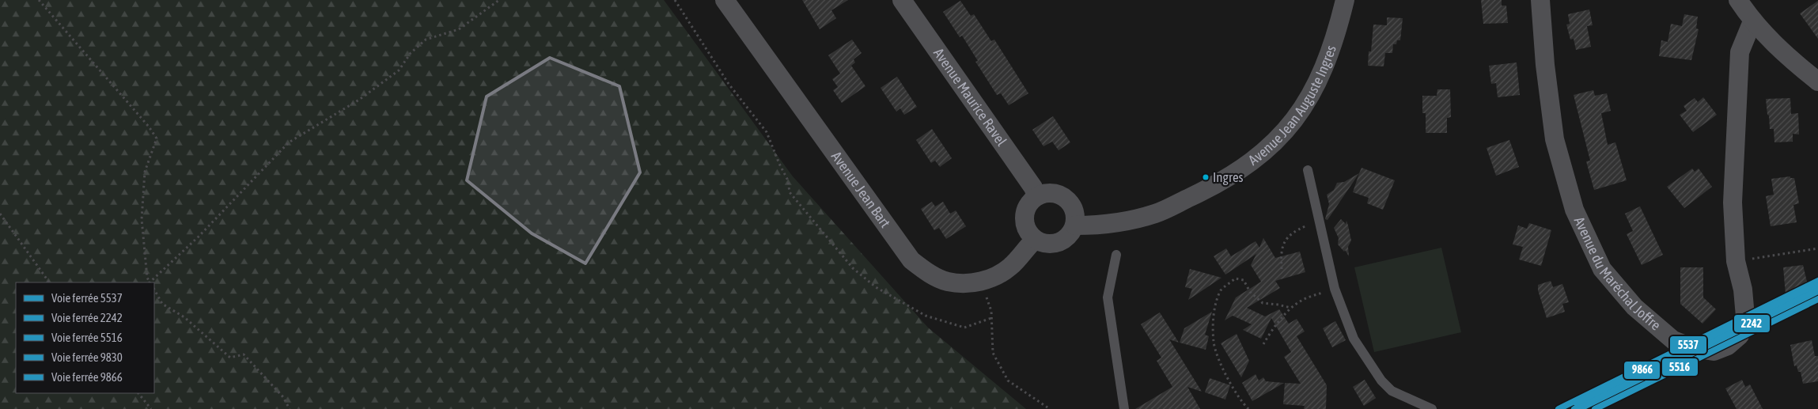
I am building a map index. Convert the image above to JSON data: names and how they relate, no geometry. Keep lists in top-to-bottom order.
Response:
{
  "streets": {
    "street": [
      "Avenue Maurice Ravel",
      "Avenue Jean Auguste Ingres",
      "Avenue Jean Bart",
      "Avenue du Maréchal Joffre"
    ]
  },
  "crossings": [
    ["Avenue Maurice Ravel", "Avenue Jean Auguste Ingres"],
    ["Avenue Maurice Ravel", "Avenue Jean Bart"],
    ["Avenue Jean Auguste Ingres", "Avenue Jean Bart"]
  ],
  "places": ["Ingres"],
  "lines": [
    "rail line 5537",
    "rail line 9866",
    "rail line 9830",
    "rail line 2242",
    "rail line 5516"
  ],
  "legend": [
    "Voie ferrée 5537",
    "Voie ferrée 2242",
    "Voie ferrée 5516",
    "Voie ferrée 9830",
    "Voie ferrée 9866"
  ]
}
